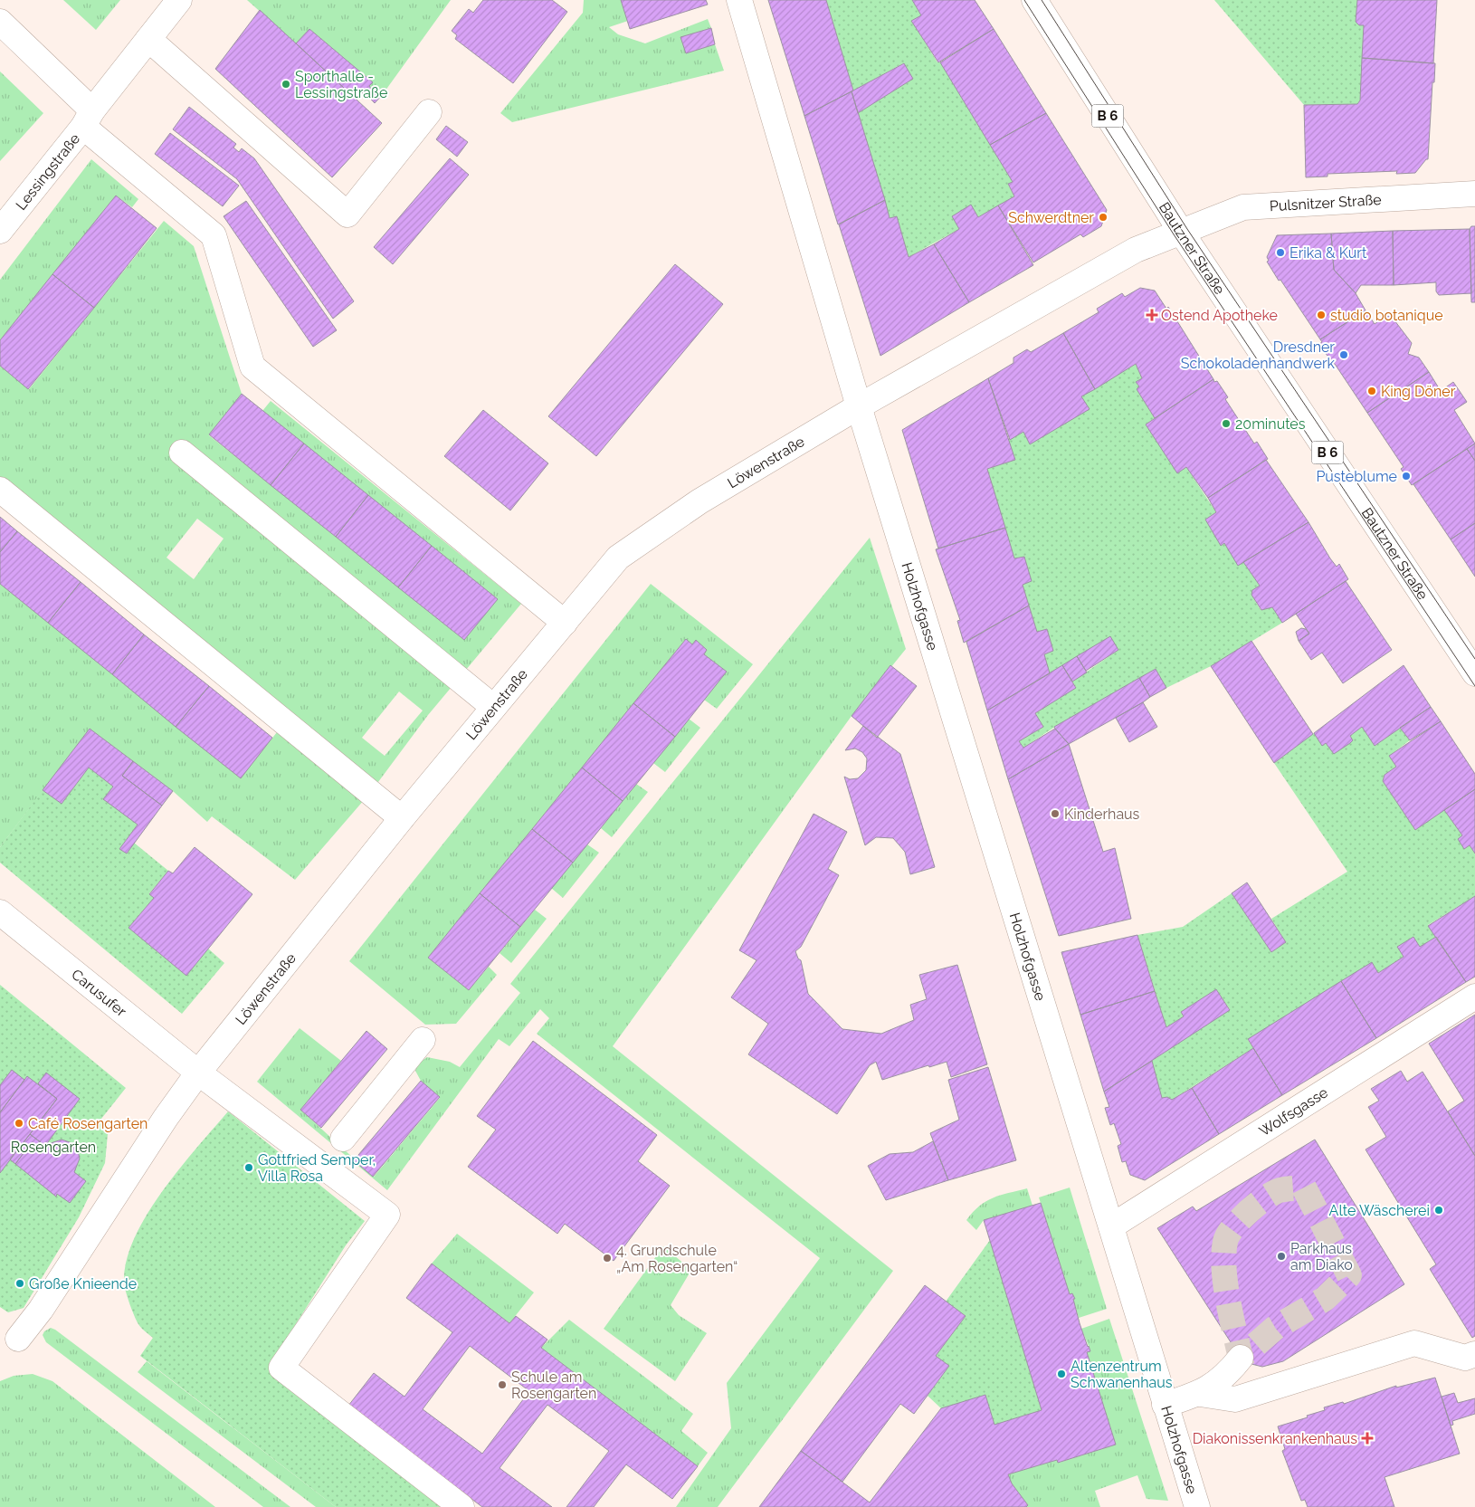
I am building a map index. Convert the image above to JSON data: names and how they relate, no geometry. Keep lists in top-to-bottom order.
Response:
{
  "streets": {
    "street": [
      "B 6",
      "Lessingstraße",
      "Pulsnitzer Straße",
      "Bautzner Straße",
      "Löwenstraße",
      "Holzhofgasse",
      "Carusufer",
      "Wolfsgasse"
    ]
  },
  "crossings": [
    ["Pulsnitzer Straße", "Bautzner Straße"],
    ["Pulsnitzer Straße", "Löwenstraße"],
    ["Pulsnitzer Straße", "Holzhofgasse"],
    ["Löwenstraße", "Holzhofgasse"],
    ["Löwenstraße", "Carusufer"],
    ["Holzhofgasse", "Wolfsgasse"]
  ],
  "parks": ["Rosengarten"],
  "places": {
    "other": [
      "Sporthalle - Lessingstraße",
      "Schwerdtner",
      "Erika & Kurt",
      "studio botanique",
      "Dresdner Schokoladenhandwerk",
      "King Döner",
      "20minutes",
      "Pusteblume",
      "Kinderhaus",
      "Café Rosengarten",
      "Gottfried Semper, Villa Rosa",
      "Alte Wäscherei",
      "Parkhaus am Diako",
      "4. Grundschule „Am Rosengarten“",
      "Große Knieende",
      "Altenzentrum Schwanenhaus",
      "Schule am Rosengarten"
    ],
    "health": ["Ostend Apotheke", "Diakonissenkrankenhaus"]
  }
}
